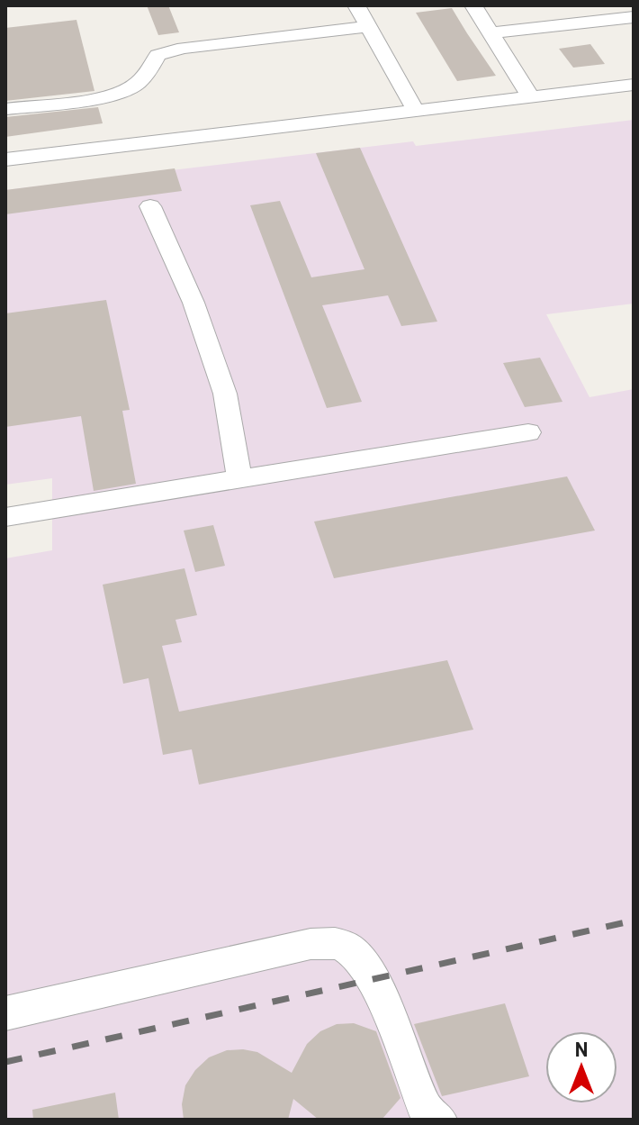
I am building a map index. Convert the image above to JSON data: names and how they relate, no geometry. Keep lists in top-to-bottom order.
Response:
{
  "north": "top"
}
